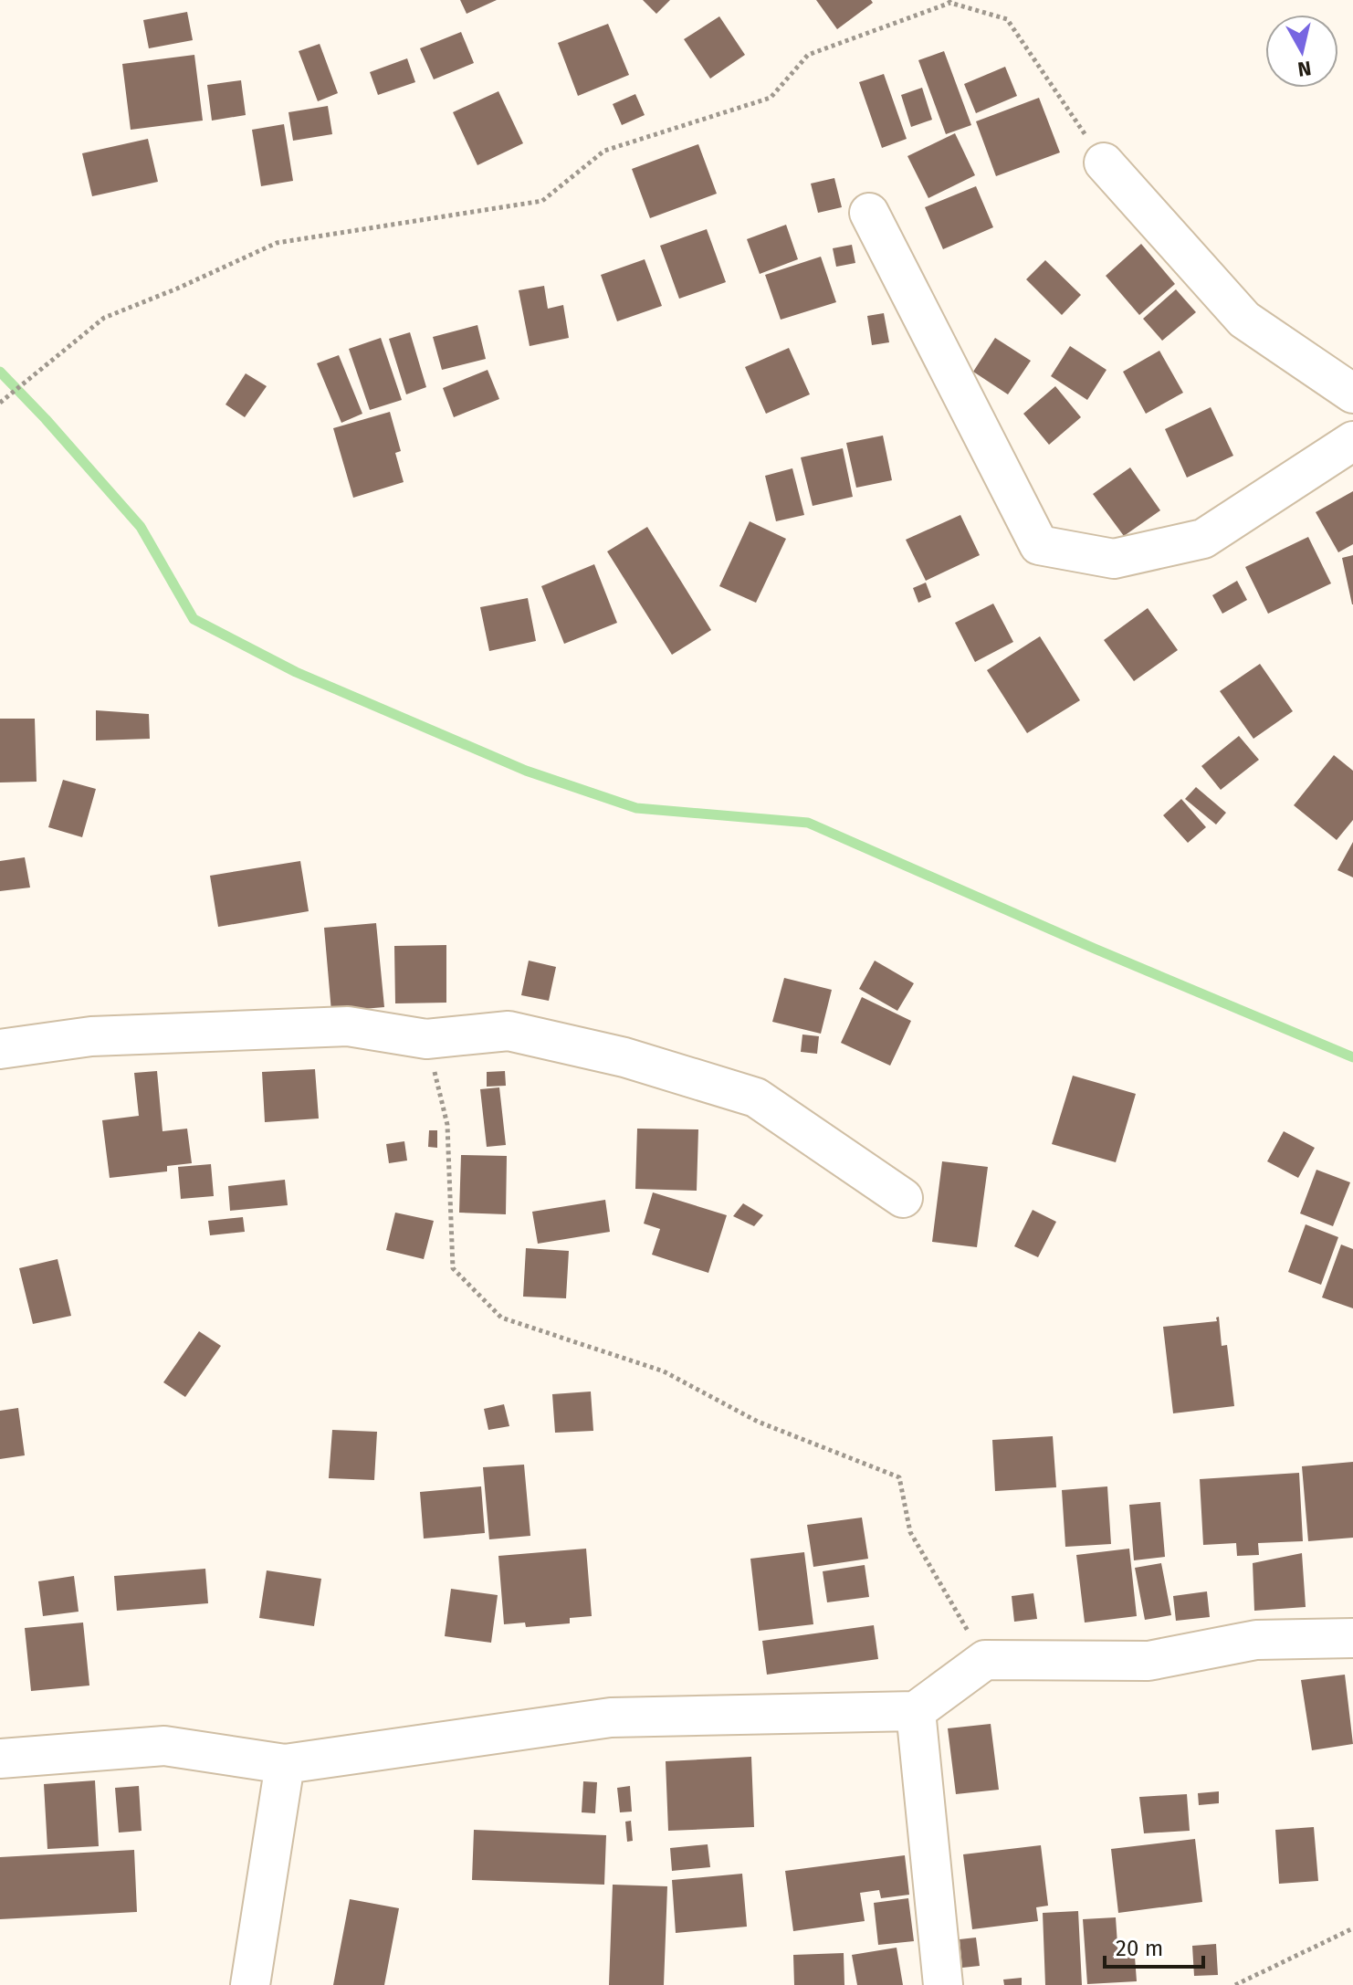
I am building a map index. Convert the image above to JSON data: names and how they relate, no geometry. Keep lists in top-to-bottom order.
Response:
{
  "scale_bar": "20 m",
  "north": "bottom"
}
